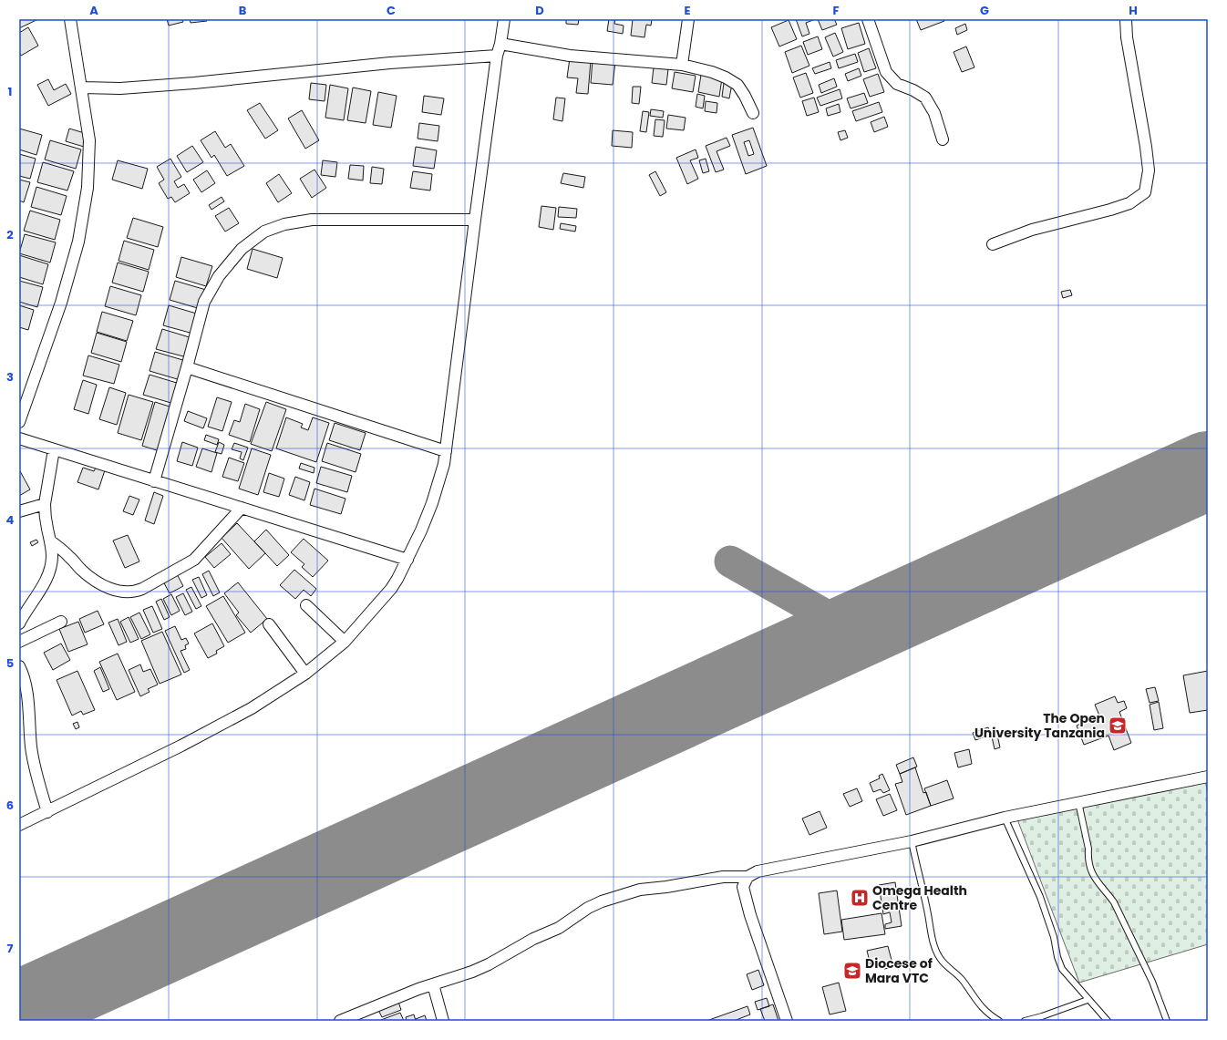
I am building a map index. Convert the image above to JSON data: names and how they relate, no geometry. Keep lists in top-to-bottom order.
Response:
{
  "places": {
    "school or university": ["The Open University Tanzania", "Diocese of Mara VTC"],
    "hospital": ["Omega Health Centre"]
  },
  "grid": {
    "columns": [
      "A",
      "B",
      "C",
      "D",
      "E",
      "F",
      "G",
      "H"
    ],
    "rows": [
      "1",
      "2",
      "3",
      "4",
      "5",
      "6",
      "7"
    ]
  }
}
